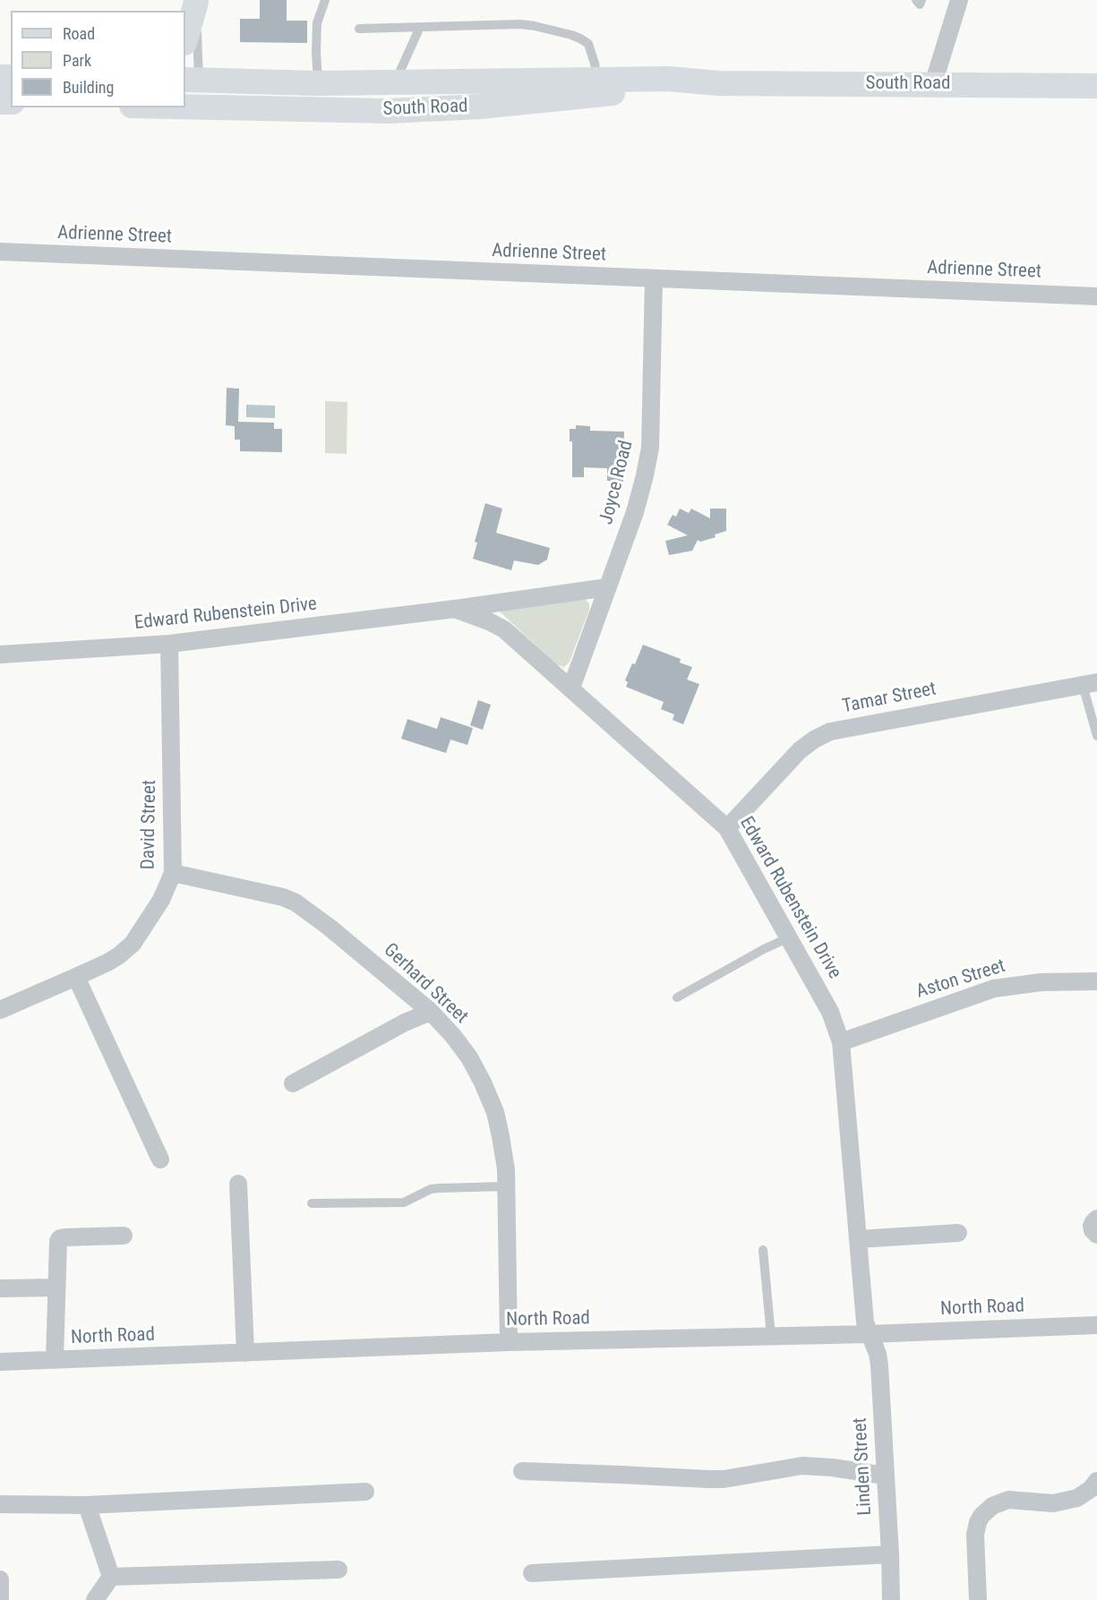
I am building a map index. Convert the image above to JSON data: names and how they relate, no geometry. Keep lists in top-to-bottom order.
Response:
{
  "streets": {
    "street": [
      "South Road",
      "Adrienne Street",
      "Joyce Road",
      "Edward Rubenstein Drive",
      "Tamar Street",
      "David Street",
      "Aston Street",
      "Gerhard Street",
      "North Road",
      "Linden Street"
    ]
  },
  "crossings": [
    ["Adrienne Street", "Joyce Road"],
    ["Joyce Road", "Edward Rubenstein Drive"],
    ["Edward Rubenstein Drive", "Tamar Street"],
    ["Edward Rubenstein Drive", "David Street"],
    ["Edward Rubenstein Drive", "Aston Street"],
    ["Edward Rubenstein Drive", "North Road"],
    ["Edward Rubenstein Drive", "Linden Street"],
    ["David Street", "Gerhard Street"],
    ["Gerhard Street", "North Road"],
    ["North Road", "Linden Street"]
  ],
  "legend": ["Road", "Park", "Building"]
}
